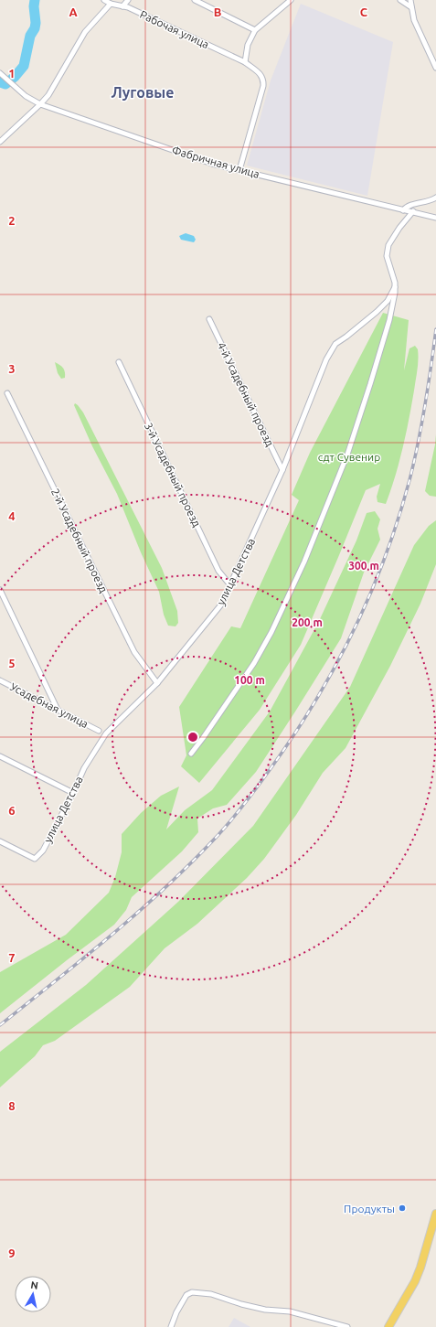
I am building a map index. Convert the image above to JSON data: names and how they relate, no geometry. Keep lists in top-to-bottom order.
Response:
{
  "streets": {
    "street": [
      "Рабочая улица",
      "Фабричная улица",
      "4-й Усадебный проезд",
      "3-й Усадебный проезд",
      "2-й Усадебный проезд",
      "улица Детства",
      "Усадебная улица"
    ]
  },
  "crossings": [
    ["Рабочая улица", "Фабричная улица"],
    ["4-й Усадебный проезд", "улица Детства"],
    ["3-й Усадебный проезд", "улица Детства"],
    ["2-й Усадебный проезд", "улица Детства"]
  ],
  "districts": ["Луговые"],
  "parks": ["сдт Сувенир"],
  "places": ["Продукты"],
  "north": "top",
  "grid": {
    "columns": ["A", "B", "C"],
    "rows": [
      "1",
      "2",
      "3",
      "4",
      "5",
      "6",
      "7",
      "8",
      "9"
    ]
  },
  "rings": ["300 m", "200 m", "100 m"]
}
